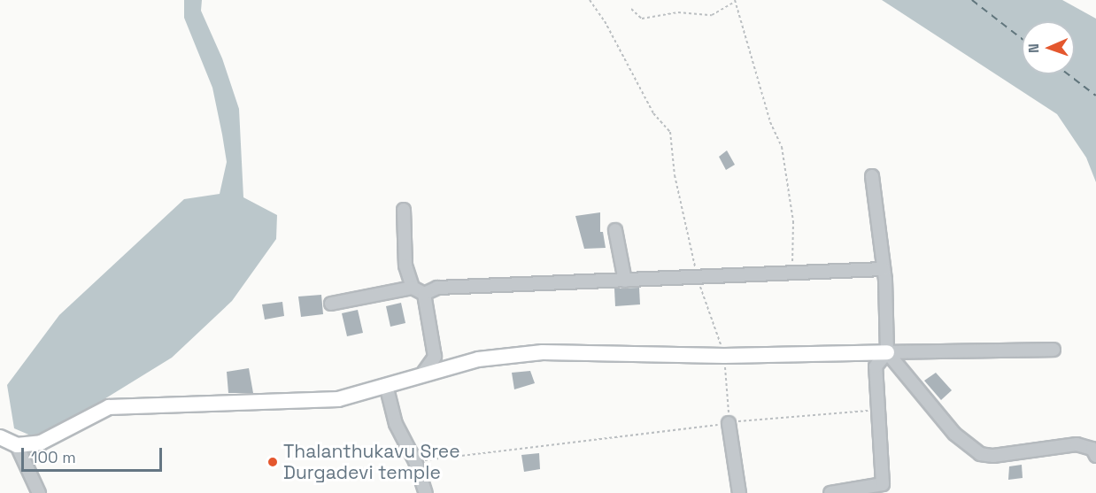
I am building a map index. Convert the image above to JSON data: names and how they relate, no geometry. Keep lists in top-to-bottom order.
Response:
{
  "places": ["Thalanthukavu Sree Durgadevi temple"],
  "scale_bar": "100 m",
  "north": "left"
}
